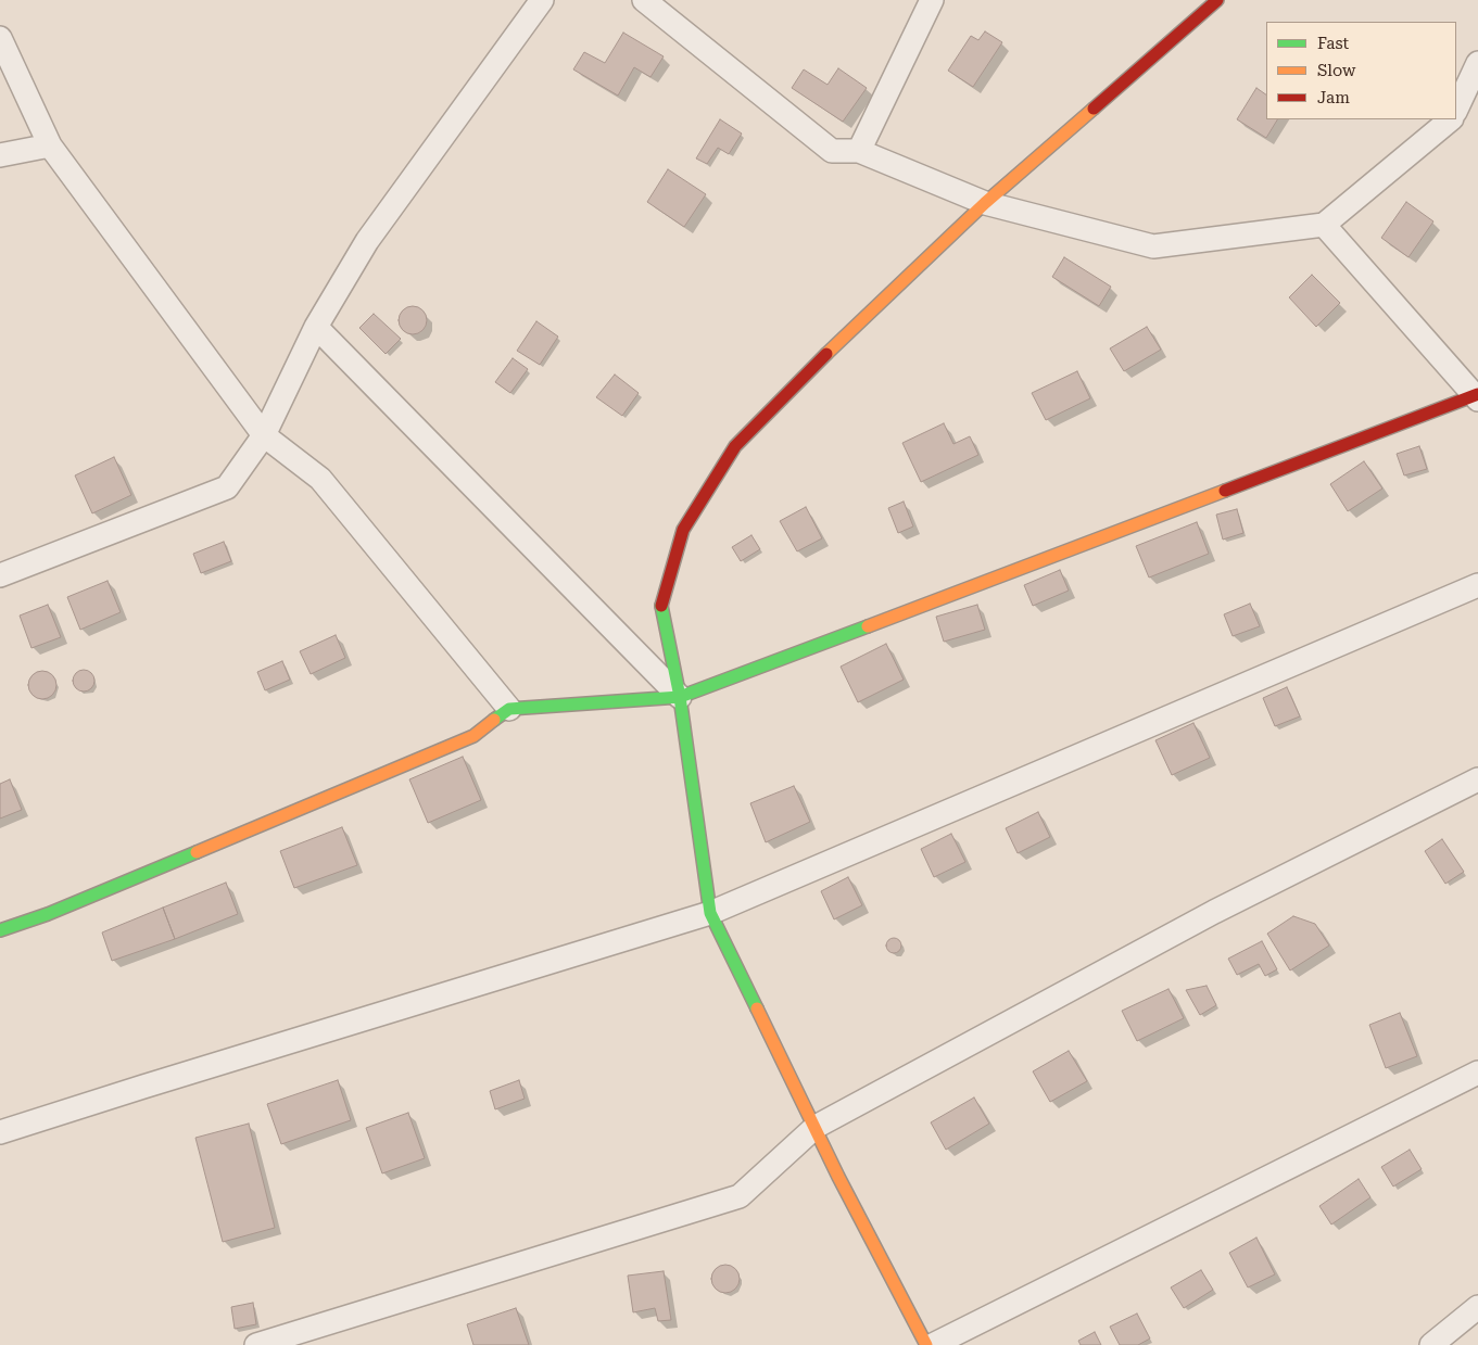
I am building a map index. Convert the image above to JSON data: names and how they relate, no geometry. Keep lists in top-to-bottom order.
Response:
{
  "legend": ["Fast", "Slow", "Jam"]
}
